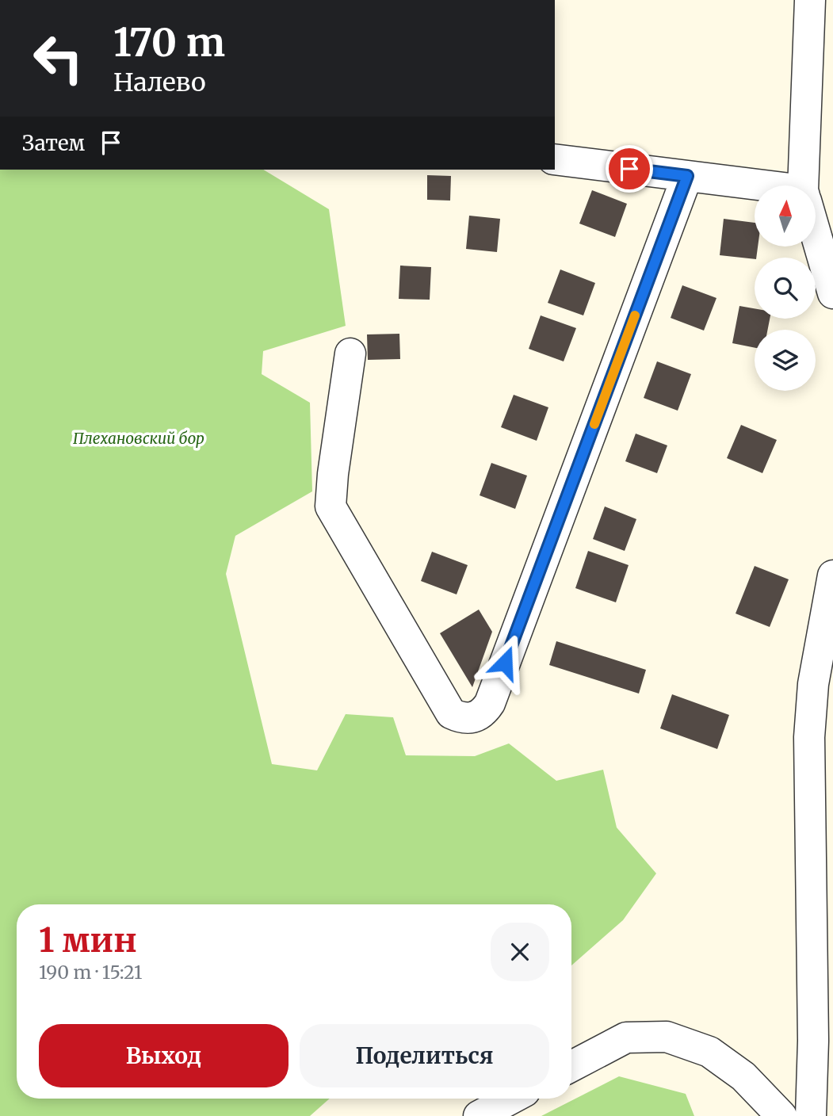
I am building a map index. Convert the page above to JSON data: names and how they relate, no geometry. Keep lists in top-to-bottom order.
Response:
{
  "parks": ["Плехановский бор"],
  "north": "top",
  "page": {
    "turn": ["170 m", "Налево"],
    "then": "Затем",
    "heading": ["1 мин", "190 m · 15:21"],
    "buttons": ["Выход", "Поделиться"]
  }
}
